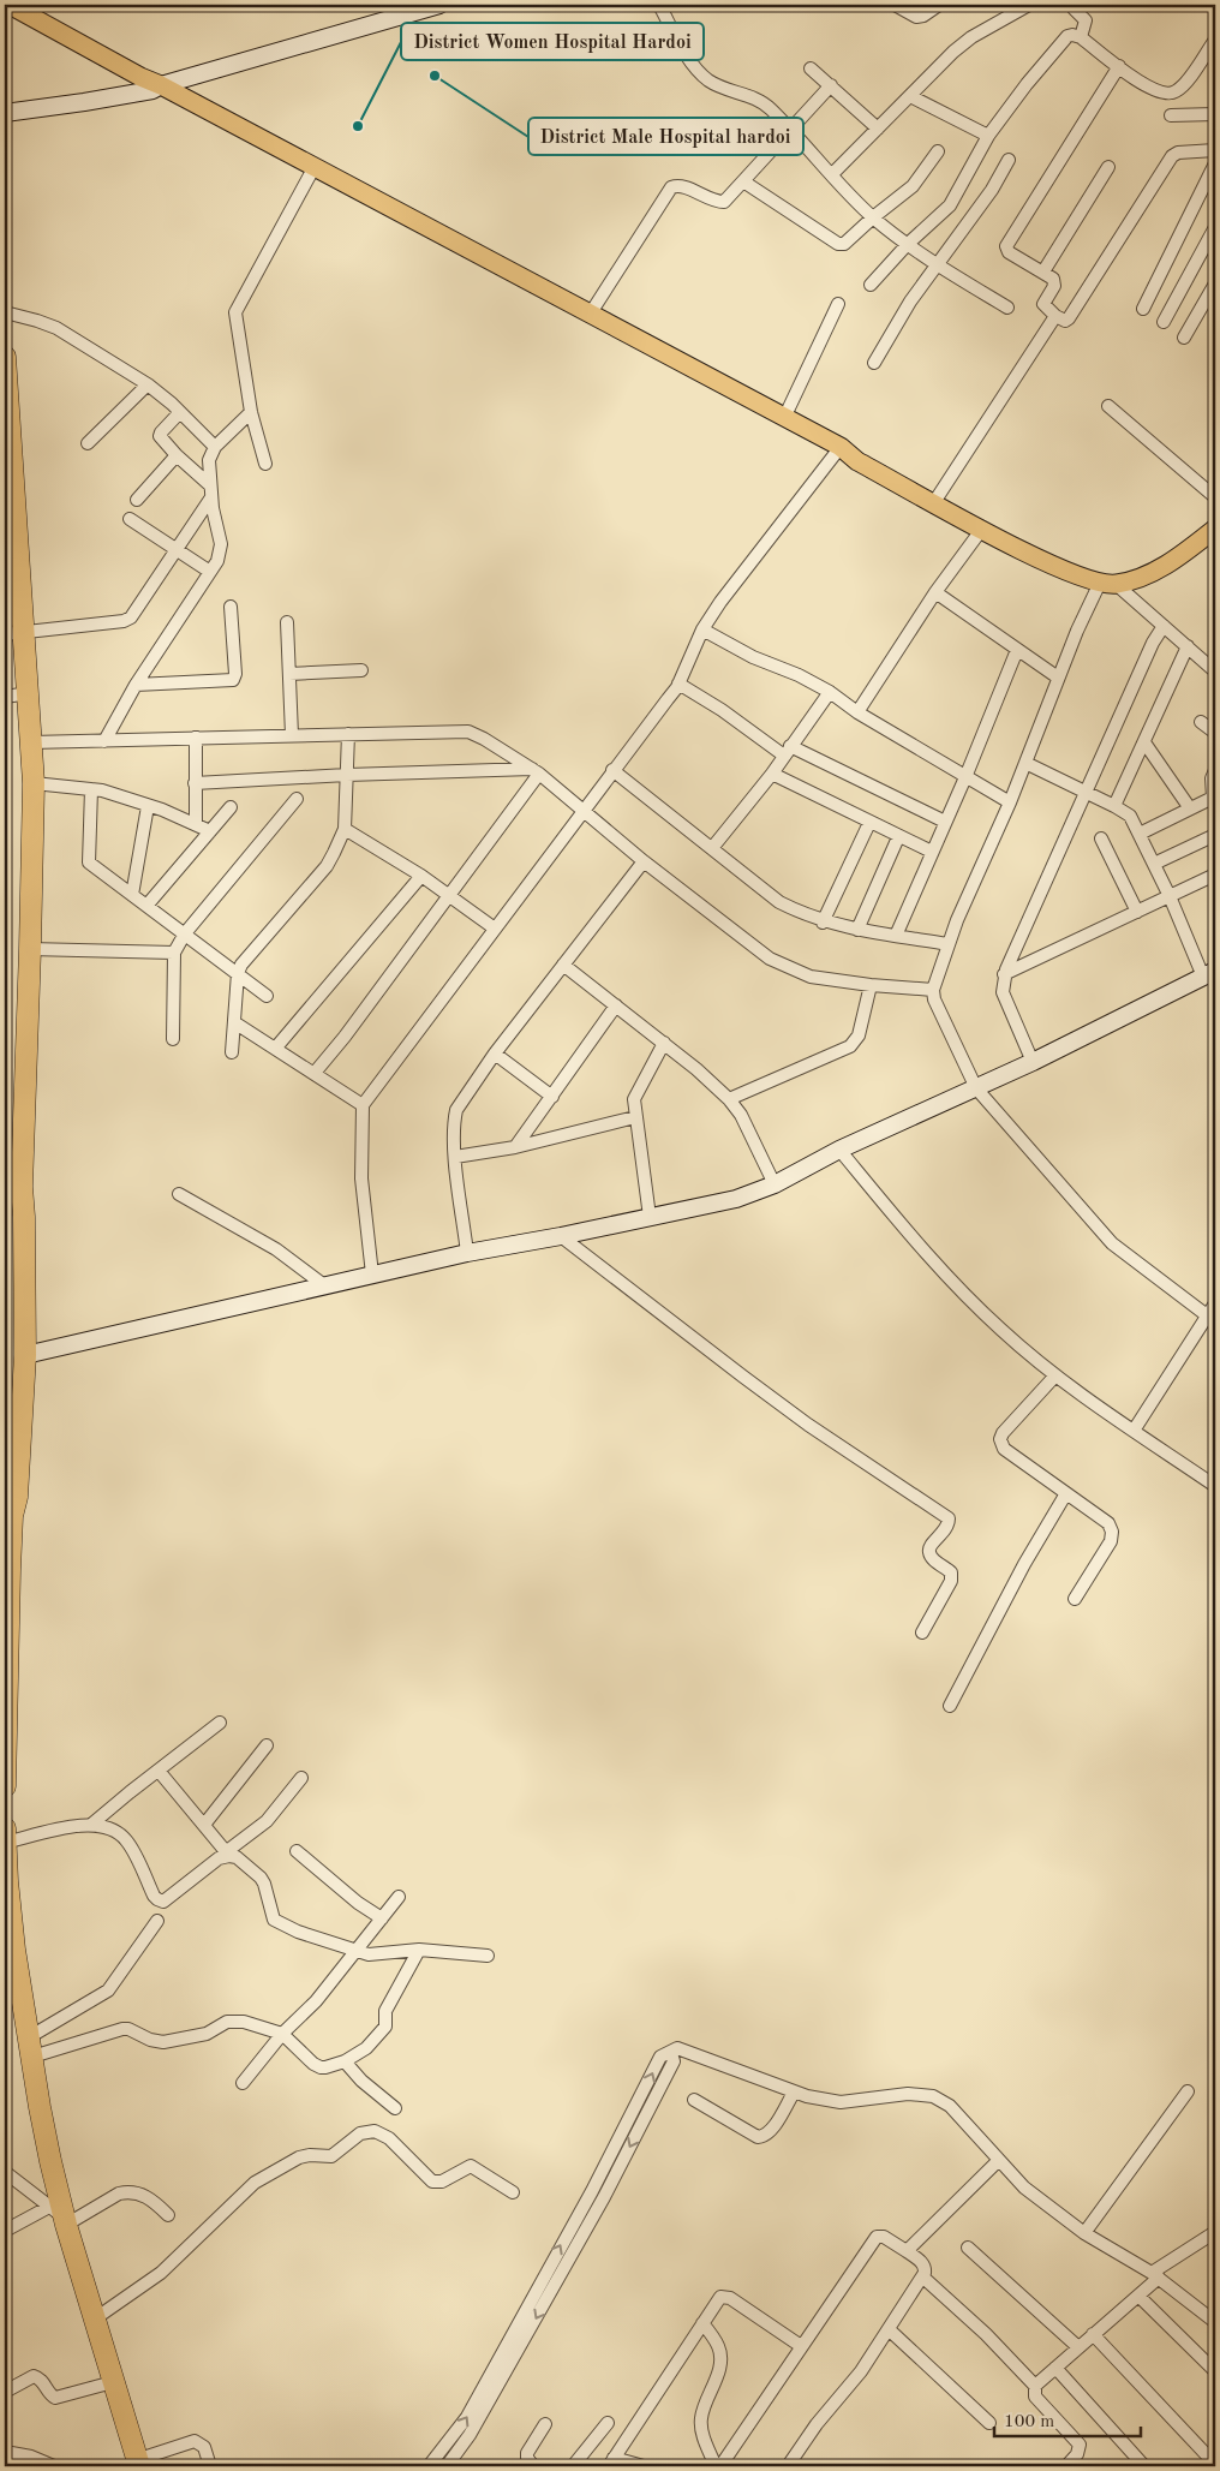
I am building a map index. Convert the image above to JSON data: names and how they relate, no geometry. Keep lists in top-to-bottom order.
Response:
{
  "places": ["District Male Hospital hardoi", "District Women Hospital Hardoi"],
  "scale_bar": "100 m"
}
